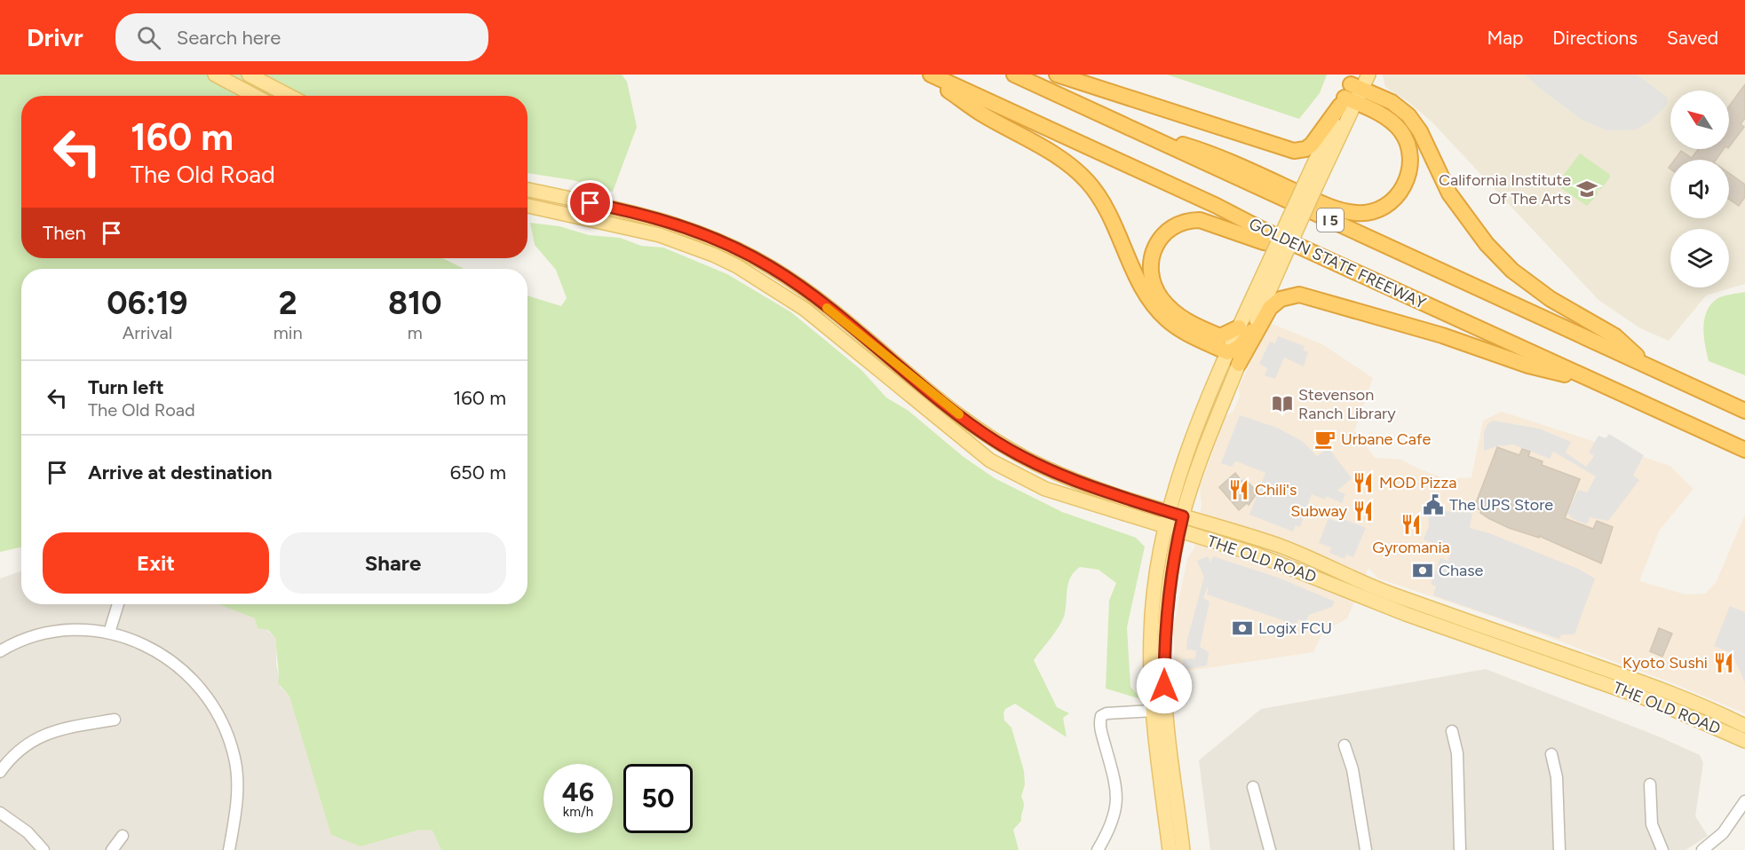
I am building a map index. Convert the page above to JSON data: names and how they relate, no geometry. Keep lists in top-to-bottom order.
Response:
{
  "streets": {
    "highway": ["I 5", "GOLDEN STATE FREEWAY"],
    "main road": ["THE OLD ROAD"]
  },
  "places": {
    "school or university": ["California Institute Of The Arts"],
    "library": ["Stevenson Ranch Library"],
    "cafe": ["Urbane Cafe"],
    "restaurant": [
      "MOD Pizza",
      "Chili's",
      "Subway",
      "Gyromania",
      "Kyoto Sushi"
    ],
    "public building": ["The UPS Store"],
    "bank": ["Chase", "Logix FCU"]
  },
  "north": "top left",
  "page": {
    "header": "Drivr",
    "search": "Search here",
    "nav": ["Map", "Directions", "Saved"],
    "turn": ["160 m", "The Old Road"],
    "then": "Then",
    "eta": [
      "06:19",
      "Arrival",
      "2",
      "min",
      "810",
      "m"
    ],
    "list": [
      {
        "name": "Turn left",
        "note": "The Old Road",
        "value": "160 m"
      },
      {
        "name": "Arrive at destination",
        "value": "650 m"
      }
    ],
    "buttons": ["Exit", "Share"],
    "speed": "46 km/h",
    "limit": "50"
  }
}
